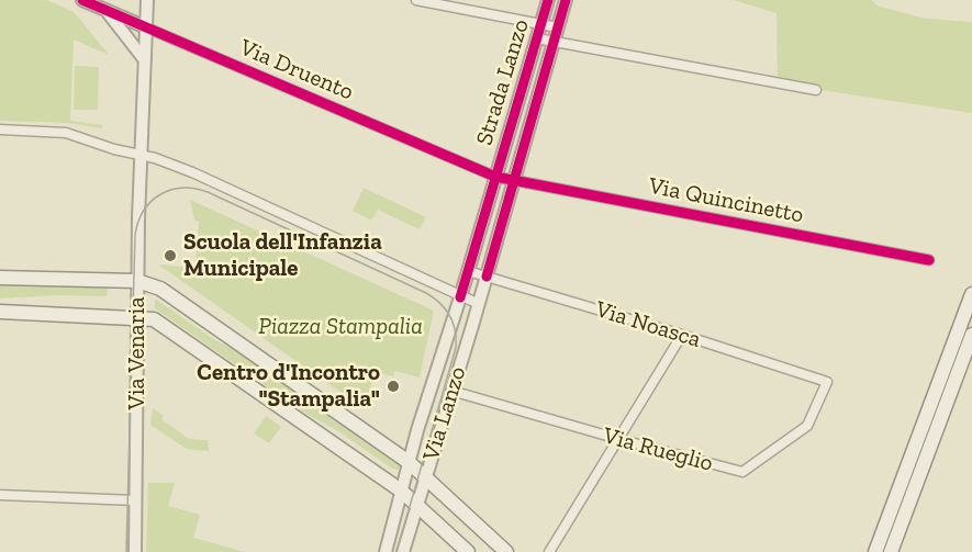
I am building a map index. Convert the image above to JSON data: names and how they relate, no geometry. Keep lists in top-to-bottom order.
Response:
{
  "streets": {
    "street": [
      "Via Druento",
      "Strada Lanzo",
      "Via Quincinetto",
      "Via Noasca",
      "Via Venaria",
      "Via Lanzo",
      "Via Rueglio"
    ]
  },
  "crossings": [
    ["Via Druento", "Strada Lanzo"],
    ["Via Druento", "Via Venaria"],
    ["Strada Lanzo", "Via Quincinetto"],
    ["Strada Lanzo", "Via Noasca"],
    ["Strada Lanzo", "Via Lanzo"],
    ["Via Noasca", "Via Lanzo"],
    ["Via Noasca", "Via Rueglio"],
    ["Via Lanzo", "Via Rueglio"]
  ],
  "parks": ["Piazza Stampalia"],
  "places": ["Scuola dell'Infanzia Municipale", "Centro d'Incontro \"Stampalia\""]
}
